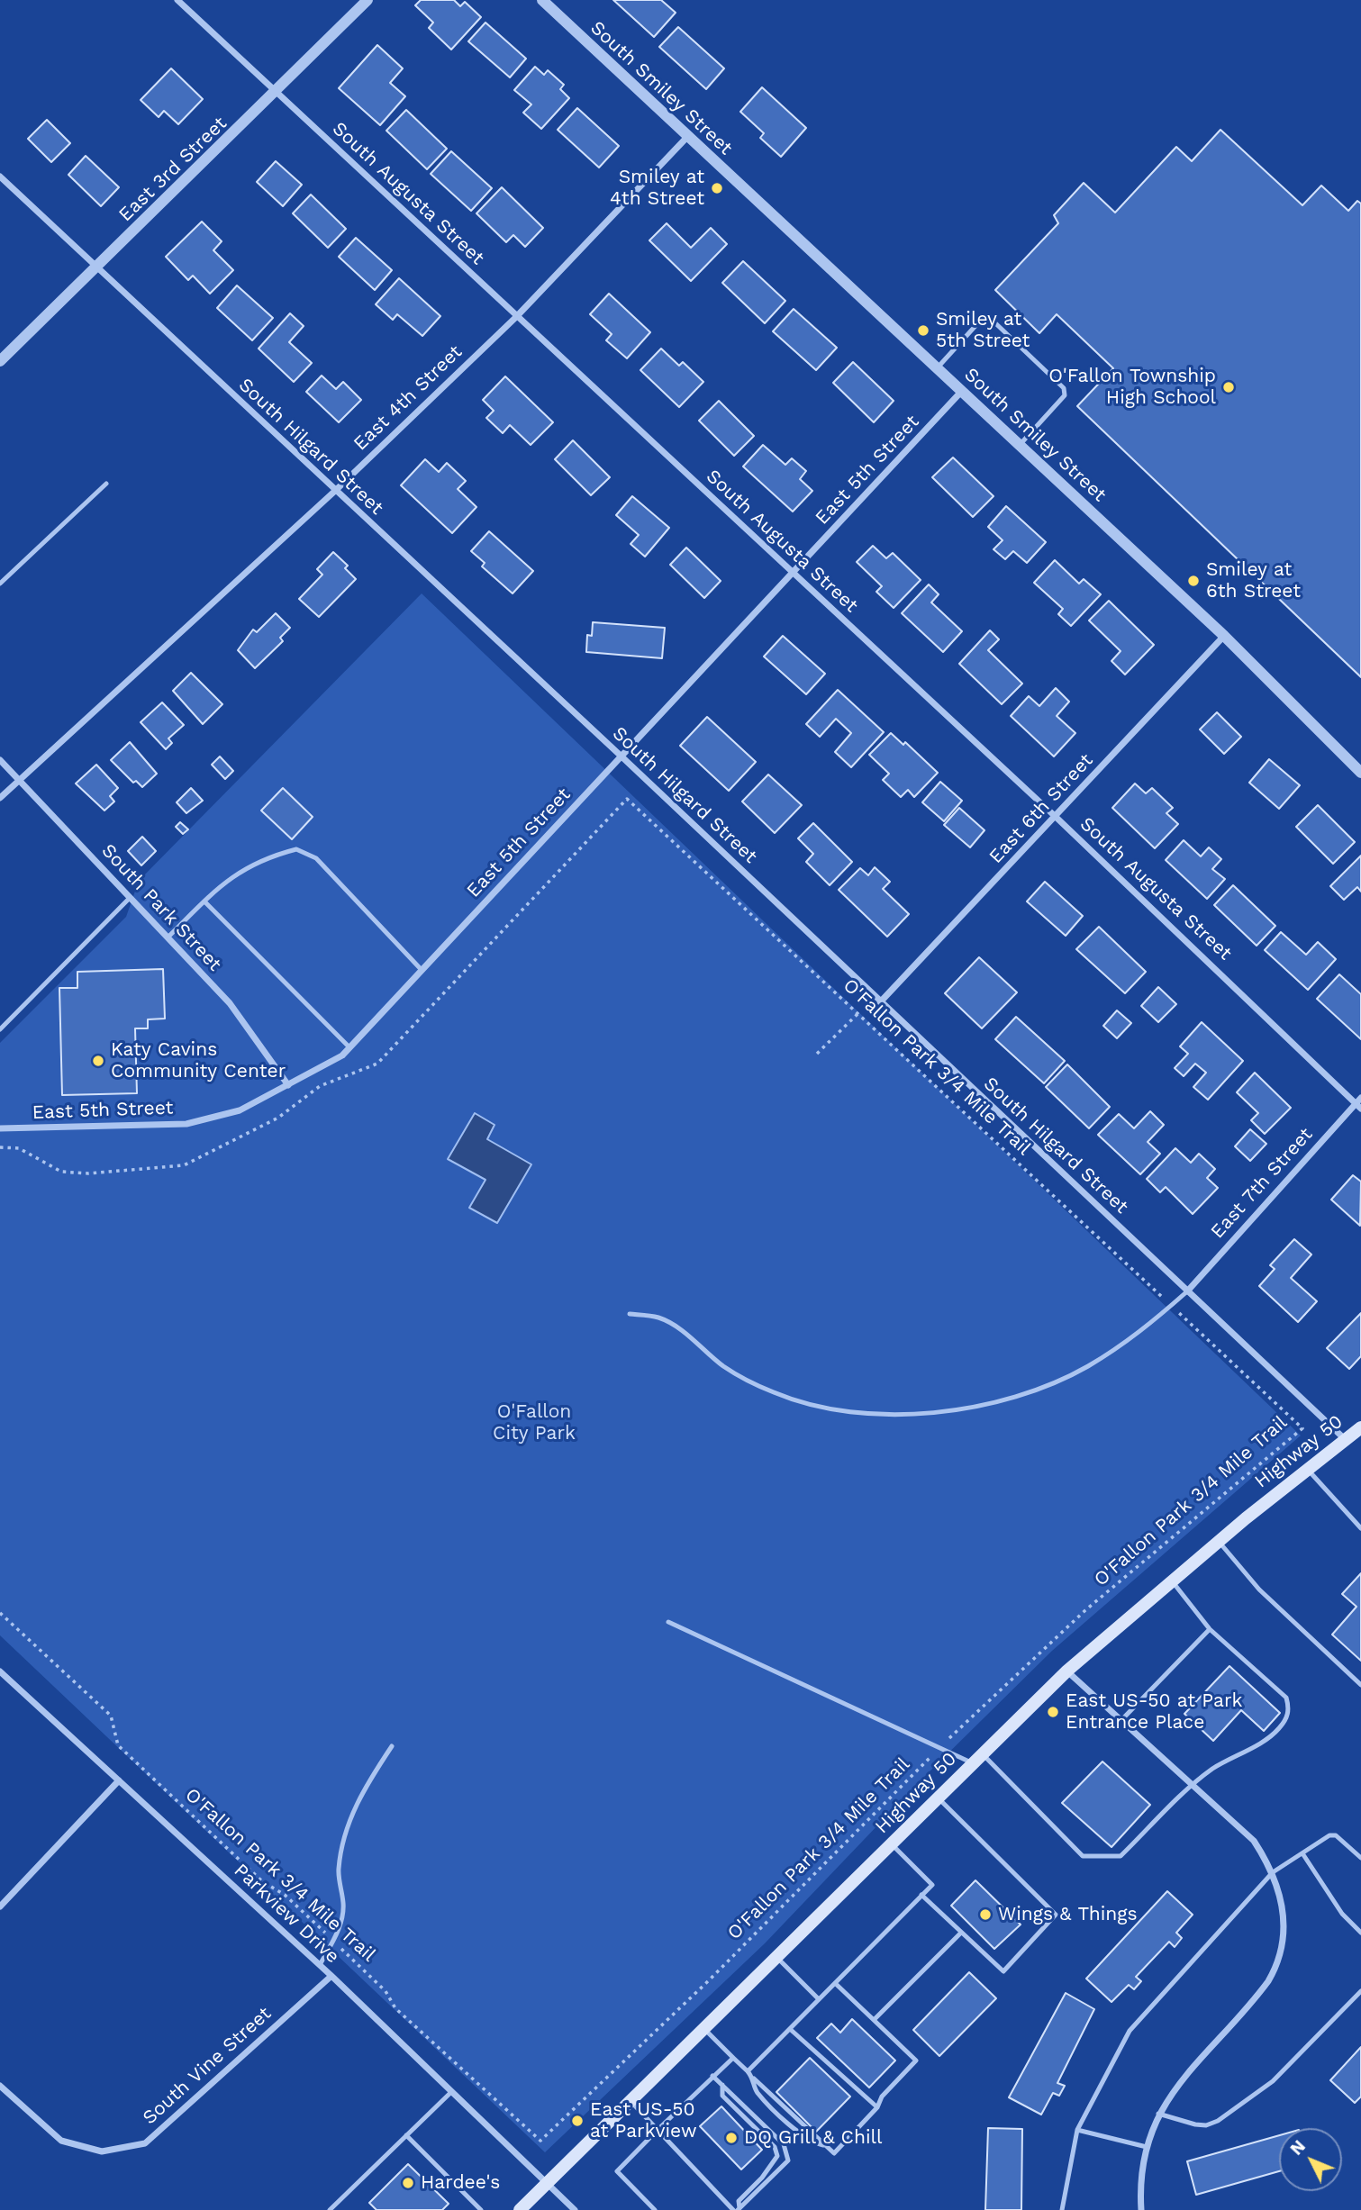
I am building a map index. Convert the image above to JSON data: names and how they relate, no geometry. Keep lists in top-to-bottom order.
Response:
{
  "streets": {
    "main road": ["Highway 50"],
    "street": [
      "South Smiley Street",
      "East 3rd Street",
      "South Augusta Street",
      "East 4th Street",
      "South Hilgard Street",
      "East 5th Street",
      "East 6th Street",
      "South Park Street",
      "East 7th Street",
      "Parkview Drive",
      "South Vine Street"
    ],
    "path": ["O'Fallon Park 3/4 Mile Trail"]
  },
  "crossings": [
    ["South Smiley Street", "East 4th Street"],
    ["South Smiley Street", "East 5th Street"],
    ["South Smiley Street", "East 6th Street"],
    ["East 3rd Street", "South Augusta Street"],
    ["East 3rd Street", "South Hilgard Street"],
    ["South Augusta Street", "East 4th Street"],
    ["South Augusta Street", "East 5th Street"],
    ["South Augusta Street", "East 6th Street"],
    ["South Augusta Street", "East 7th Street"],
    ["East 4th Street", "South Hilgard Street"],
    ["East 4th Street", "South Park Street"],
    ["South Hilgard Street", "East 5th Street"],
    ["South Hilgard Street", "East 6th Street"],
    ["South Hilgard Street", "East 7th Street"],
    ["South Hilgard Street", "Highway 50"],
    ["East 5th Street", "South Park Street"],
    ["Highway 50", "Parkview Drive"],
    ["Parkview Drive", "South Vine Street"]
  ],
  "parks": ["O'Fallon City Park"],
  "places": [
    "Smiley at 4th Street",
    "Smiley at 5th Street",
    "O'Fallon Township High School",
    "Smiley at 6th Street",
    "Katy Cavins Community Center",
    "East US-50 at Park Entrance Place",
    "Wings & Things",
    "East US-50 at Parkview",
    "DQ Grill & Chill",
    "Hardee's"
  ],
  "north": "top left"
}
